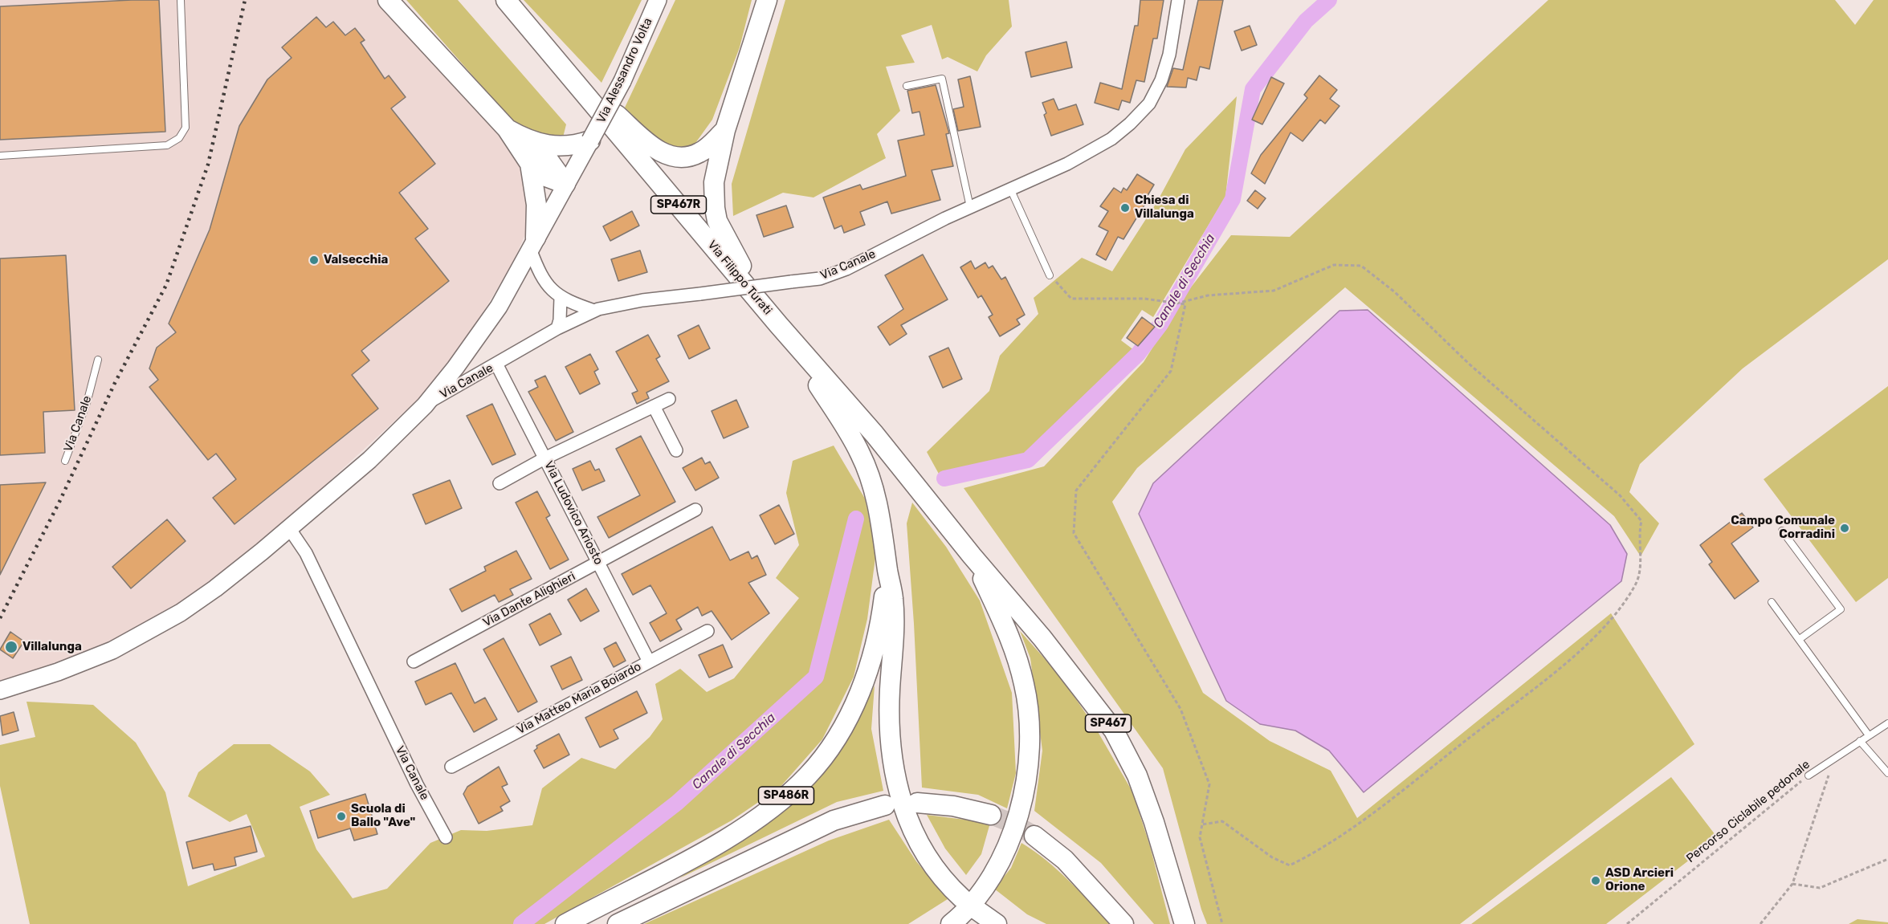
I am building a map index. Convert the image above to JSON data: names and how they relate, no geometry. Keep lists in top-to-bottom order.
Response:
{
  "streets": {
    "main road": [
      "Via Alessandro Volta",
      "SP467R",
      "Via Canale",
      "Via Filippo Turati",
      "SP467",
      "SP486R"
    ],
    "street": ["Via Ludovico Ariosto", "Via Dante Alighieri", "Via Matteo Maria Boiardo"],
    "lane": ["Percorso Ciclabile pedonale"]
  },
  "crossings": [
    ["Via Alessandro Volta", "Via Canale"],
    ["Via Canale", "Via Ludovico Ariosto"],
    ["Via Filippo Turati", "SP467"],
    ["Via Ludovico Ariosto", "Via Dante Alighieri"],
    ["Via Ludovico Ariosto", "Via Matteo Maria Boiardo"]
  ],
  "water": ["Canale di Secchia"],
  "places": [
    "Chiesa di Villalunga",
    "Valsecchia",
    "Campo Comunale Corradini",
    "Villalunga",
    "Scuola di Ballo \"Ave\"",
    "ASD Arcieri Orione"
  ]
}
